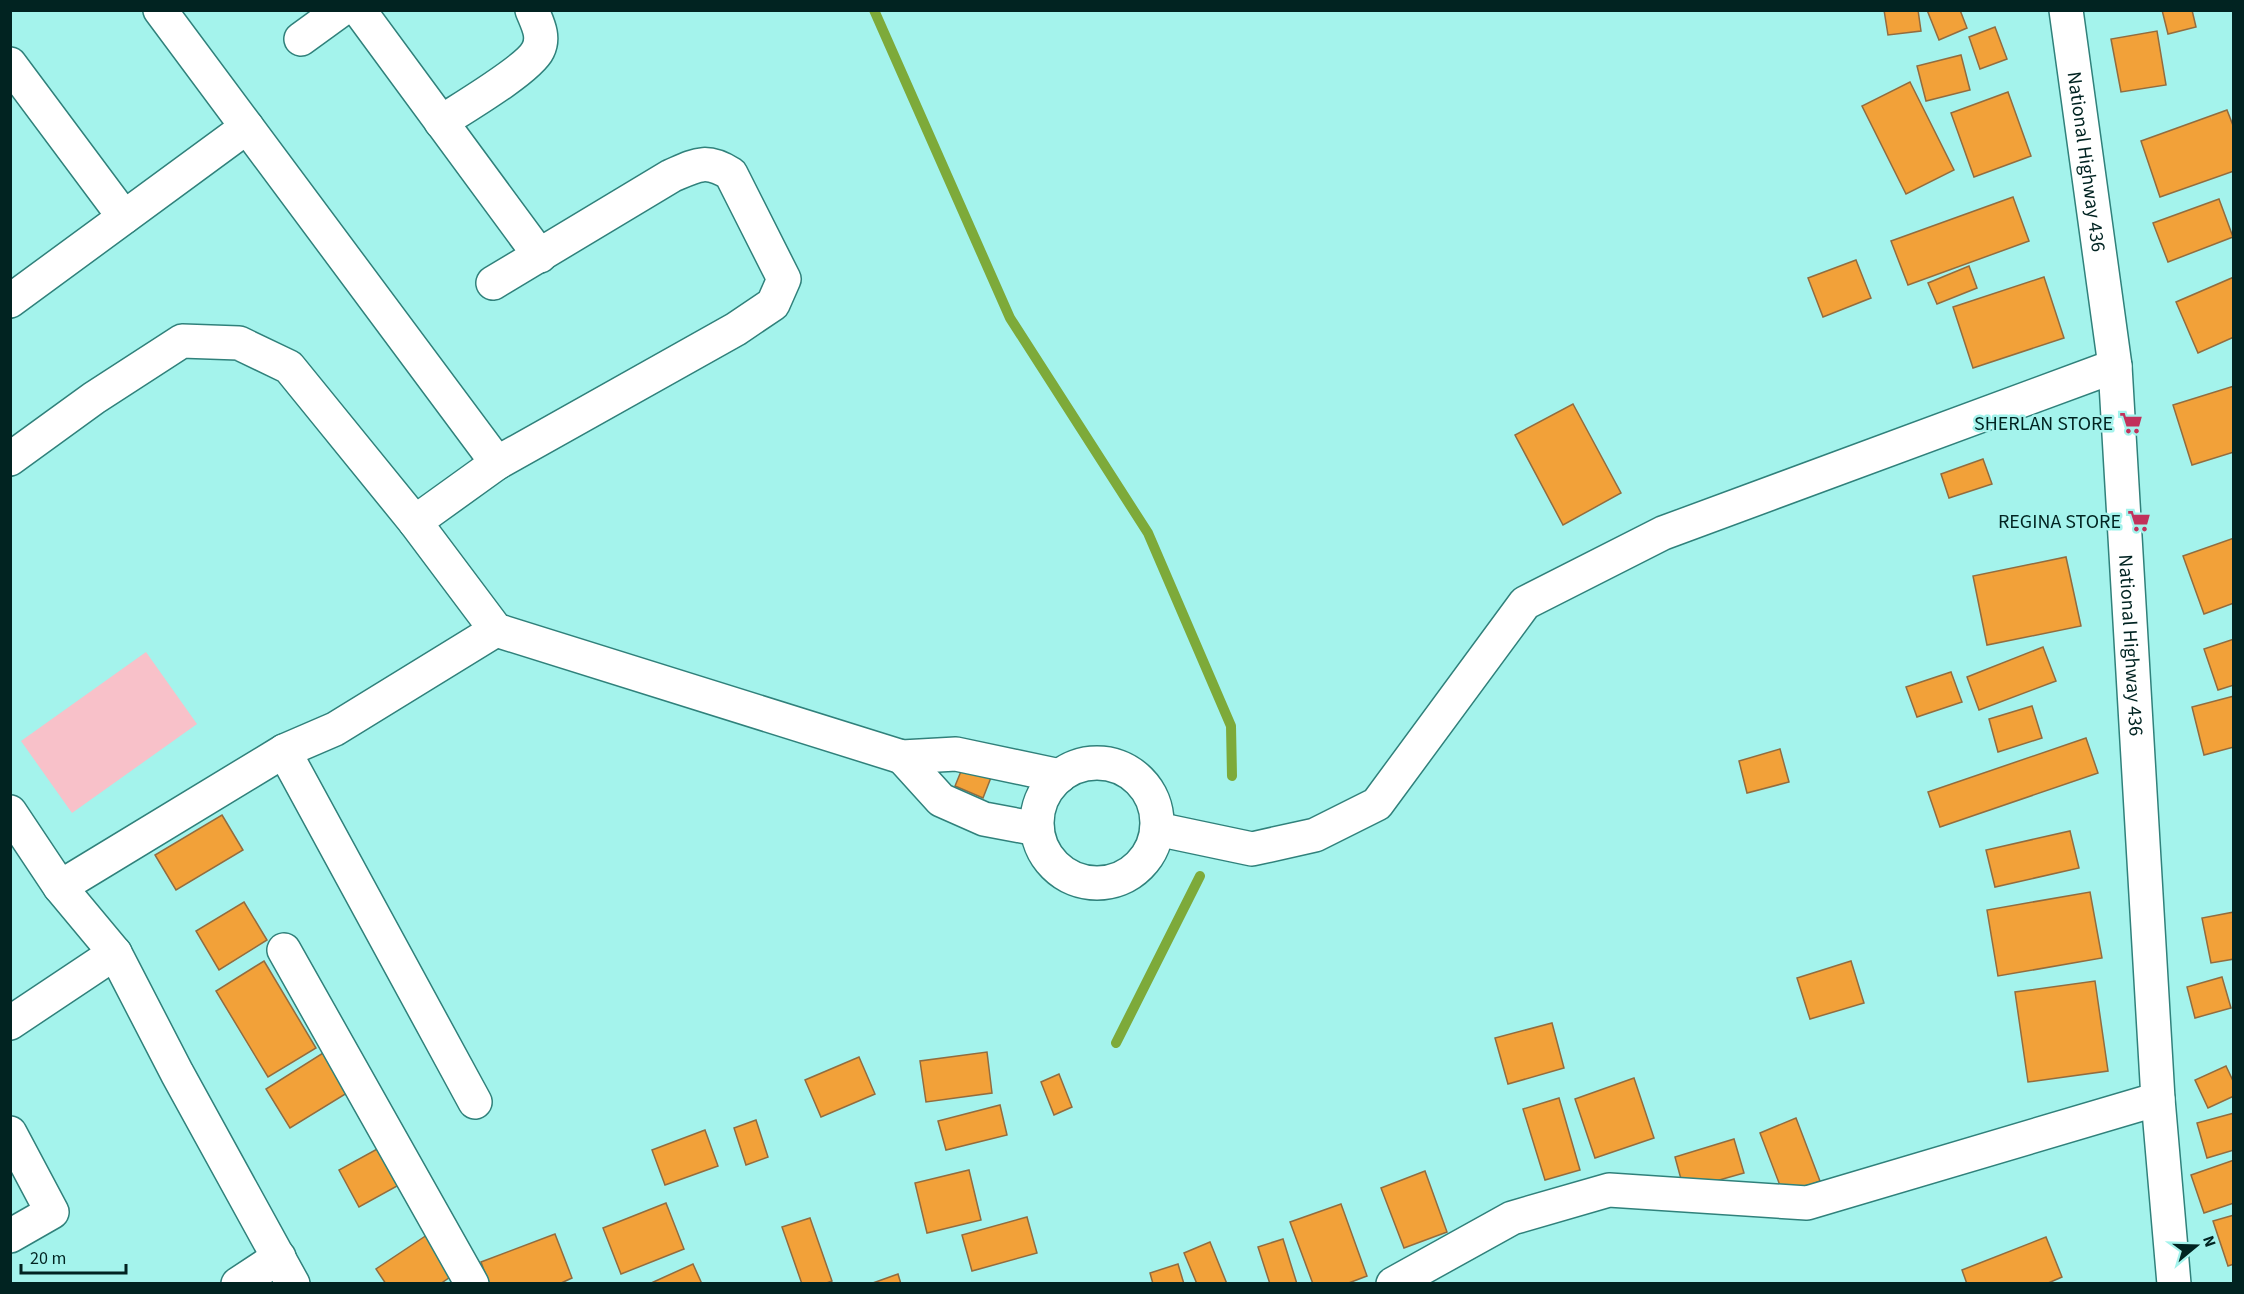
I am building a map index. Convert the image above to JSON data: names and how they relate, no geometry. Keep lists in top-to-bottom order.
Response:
{
  "streets": {
    "street": ["National Highway 436"]
  },
  "places": {
    "supermarket": ["SHERLAN STORE", "REGINA STORE"]
  },
  "scale_bar": "20 m",
  "north": "right"
}
